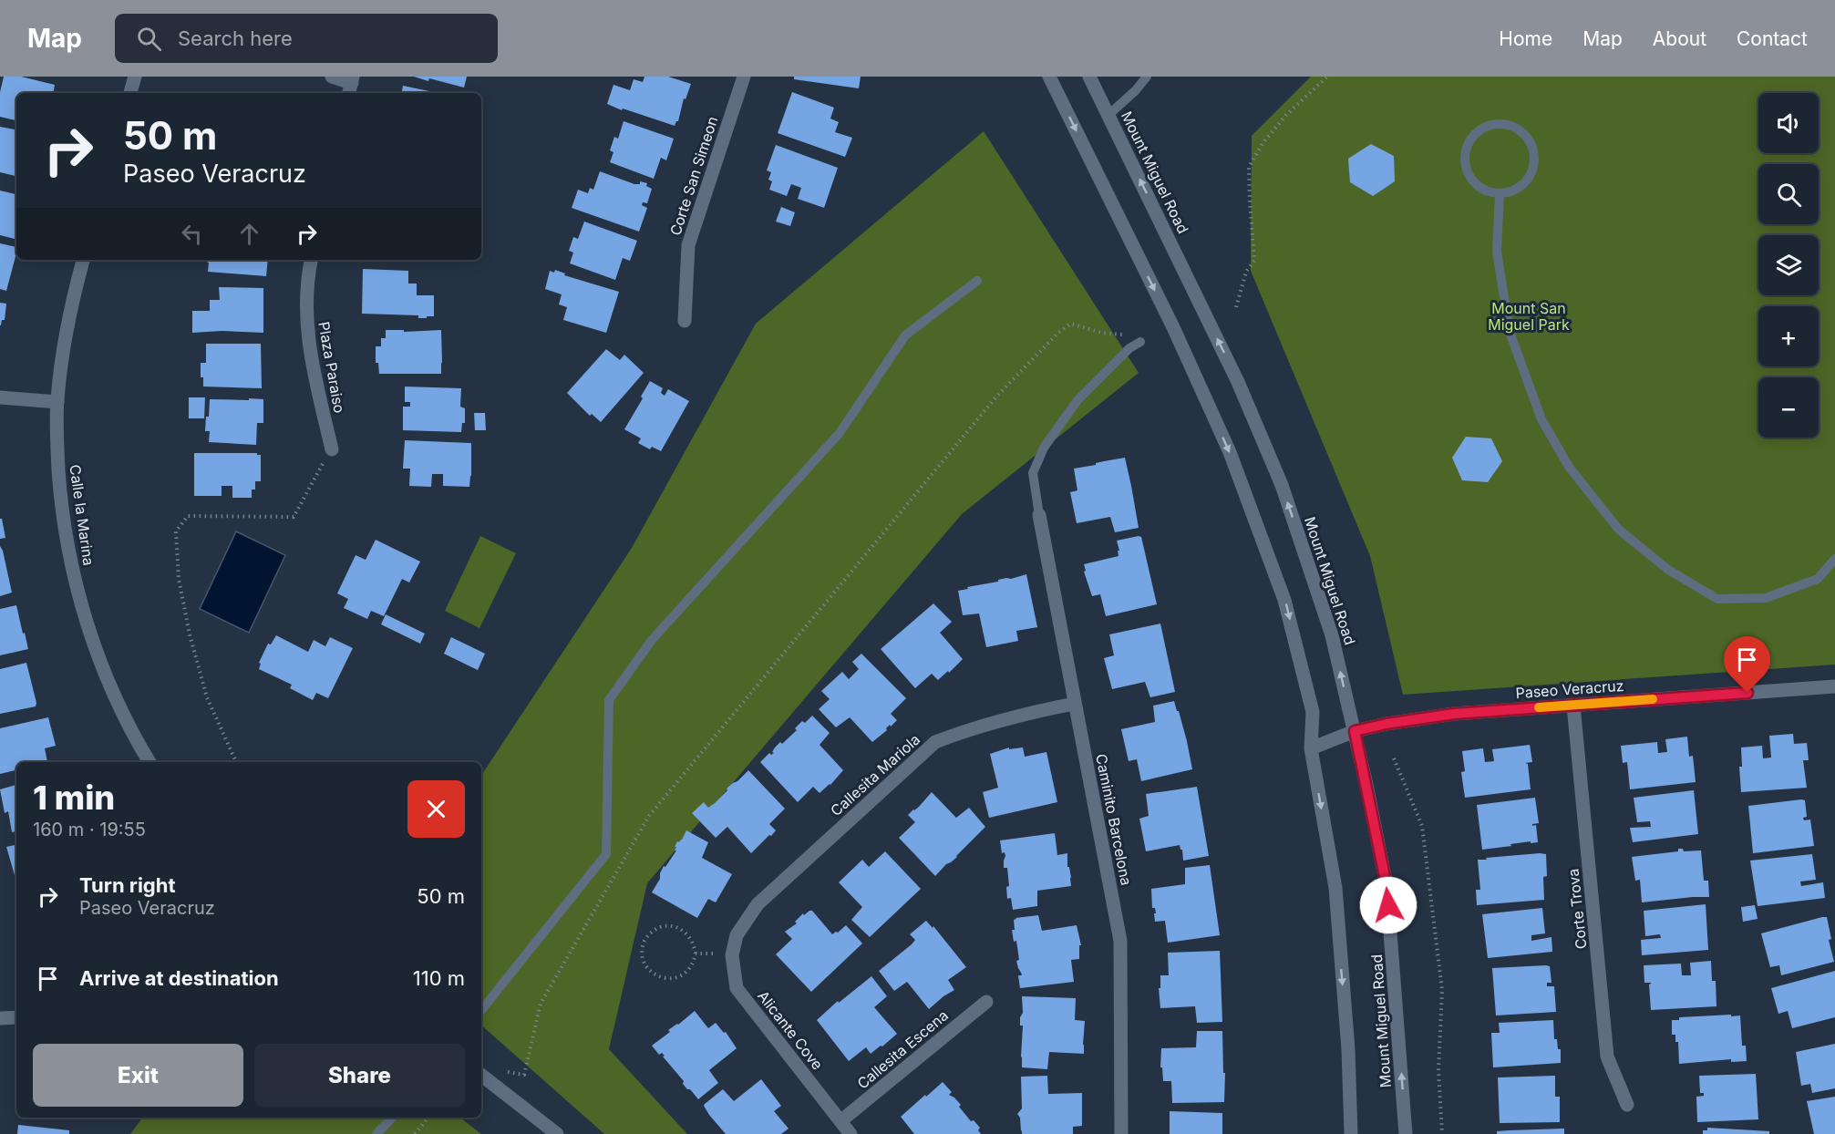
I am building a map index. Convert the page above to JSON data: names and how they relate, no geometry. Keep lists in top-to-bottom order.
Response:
{
  "streets": {
    "street": [
      "Mount Miguel Road",
      "Corte San Simeon",
      "Plaza Paraiso",
      "Calle la Marina",
      "Paseo Veracruz",
      "Callesita Mariola",
      "Caminito Barcelona",
      "Corte Trova",
      "Alicante Cove",
      "Callesita Escena"
    ]
  },
  "crossings": [
    ["Mount Miguel Road", "Paseo Veracruz"],
    ["Paseo Veracruz", "Corte Trova"],
    ["Callesita Mariola", "Caminito Barcelona"],
    ["Callesita Mariola", "Alicante Cove"],
    ["Alicante Cove", "Callesita Escena"]
  ],
  "parks": ["Mount San Miguel Park"],
  "page": {
    "header": "Map",
    "search": "Search here",
    "nav": [
      "Home",
      "Map",
      "About",
      "Contact"
    ],
    "map_buttons": ["+", "−"],
    "turn": ["50 m", "Paseo Veracruz"],
    "heading": ["1 min", "160 m · 19:55"],
    "list": [
      {
        "name": "Turn right",
        "note": "Paseo Veracruz",
        "value": "50 m"
      },
      {
        "name": "Arrive at destination",
        "value": "110 m"
      }
    ],
    "buttons": ["Exit", "Share"]
  }
}
